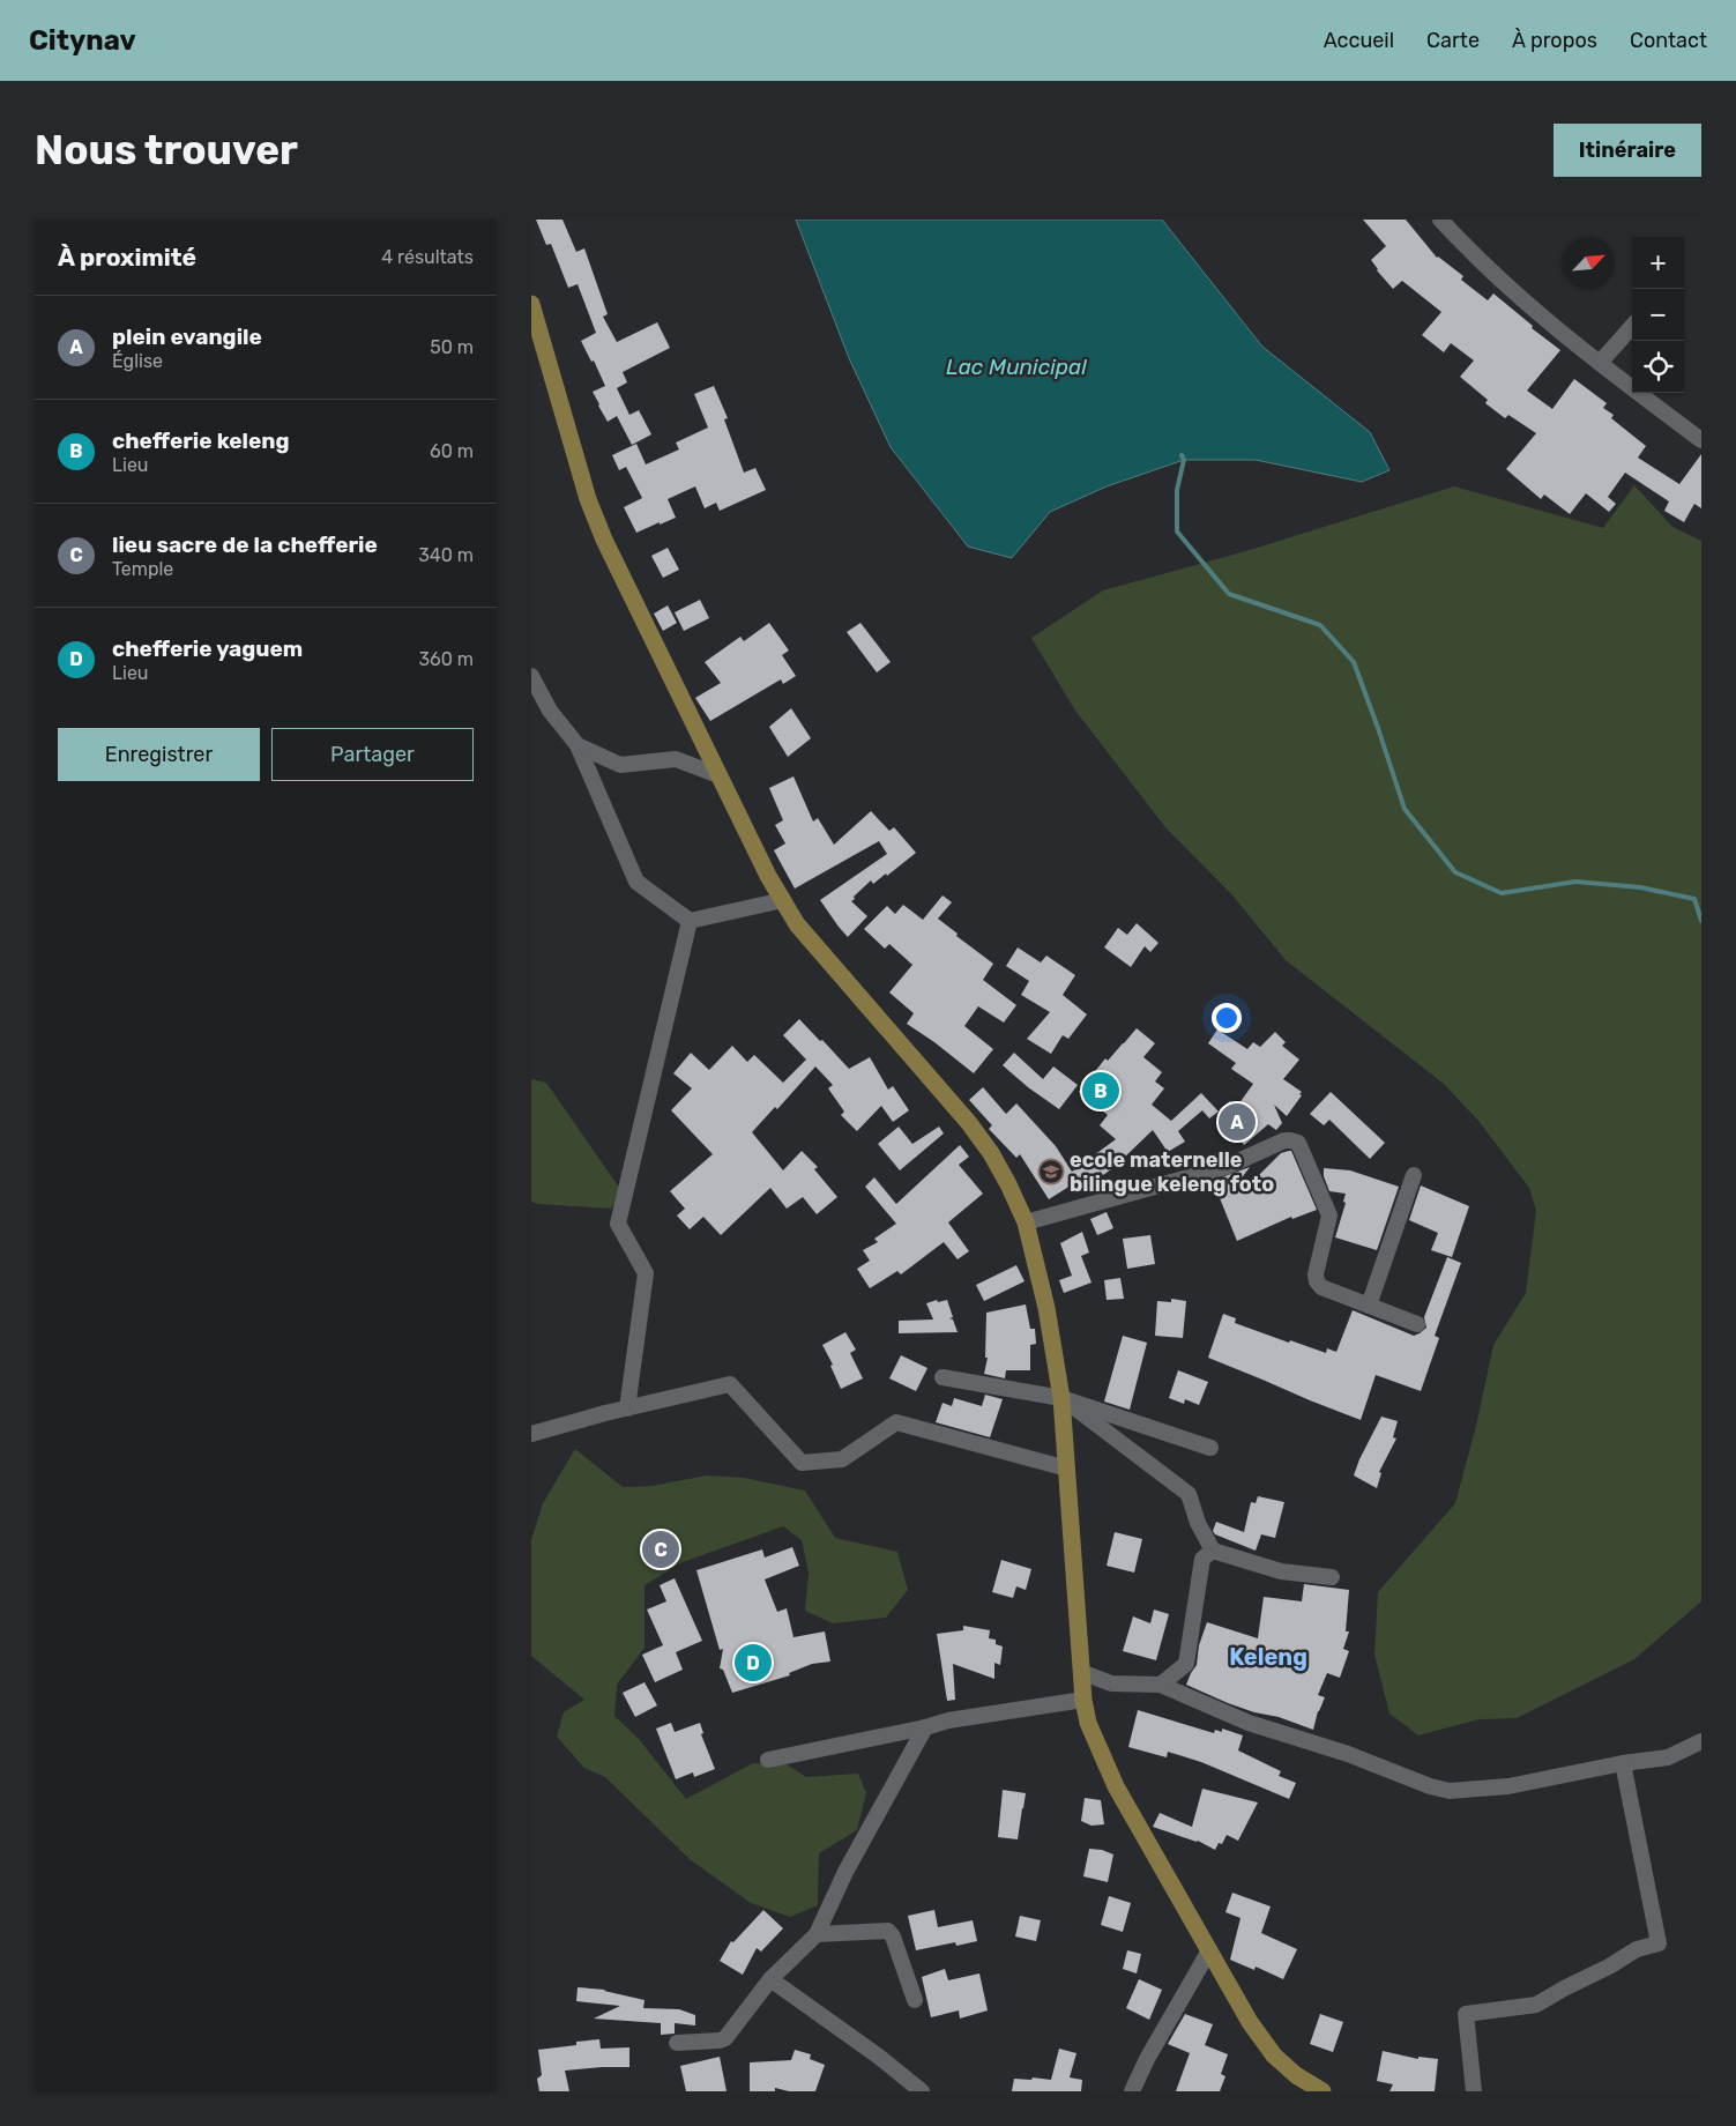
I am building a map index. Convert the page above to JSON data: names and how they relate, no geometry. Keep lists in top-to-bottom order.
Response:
{
  "districts": ["Keleng"],
  "water": ["Lac Municipal"],
  "places": {
    "school or university": ["ecole maternelle bilingue keleng foto"]
  },
  "north": "top right",
  "page": {
    "header": "Citynav",
    "nav": [
      "Accueil",
      "Carte",
      "À propos",
      "Contact"
    ],
    "buttons": [
      "Itinéraire",
      ["Enregistrer", "Partager"]
    ],
    "title": "Nous trouver",
    "heading": ["À proximité", "4 résultats"],
    "map_buttons": ["+", "−"],
    "list": [
      {
        "mark": "A",
        "name": "plein evangile",
        "note": "Église",
        "value": "50 m"
      },
      {
        "mark": "B",
        "name": "chefferie keleng",
        "note": "Lieu",
        "value": "60 m"
      },
      {
        "mark": "C",
        "name": "lieu sacre de la chefferie",
        "note": "Temple",
        "value": "340 m"
      },
      {
        "mark": "D",
        "name": "chefferie yaguem",
        "note": "Lieu",
        "value": "360 m"
      }
    ],
    "pins": [
      "B",
      "A",
      "C",
      "D"
    ]
  }
}
